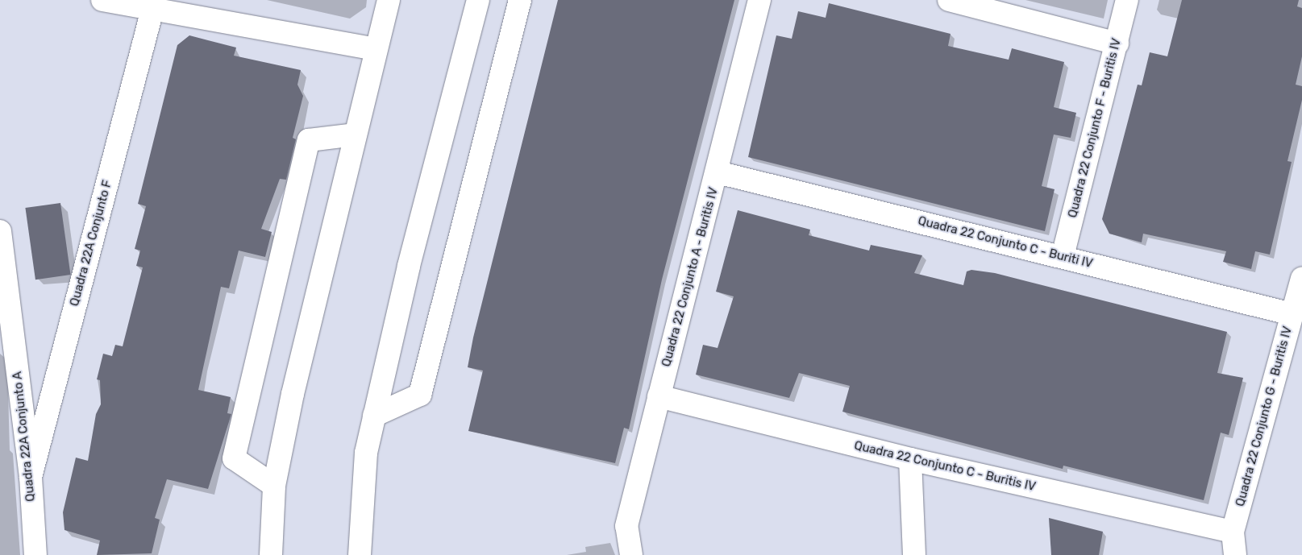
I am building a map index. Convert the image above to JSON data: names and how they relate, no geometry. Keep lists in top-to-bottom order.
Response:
{
  "streets": {
    "street": [
      "Quadra 22 Conjunto F - Buritis IV",
      "Quadra 22 Conjunto C - Buriti IV",
      "Quadra 22A Conjunto F",
      "Quadra 22 Conjunto A - Buritis IV",
      "Quadra 22 Conjunto G - Buritis IV",
      "Quadra 22A Conjunto A",
      "Quadra 22 Conjunto C - Buritis IV"
    ]
  },
  "crossings": [
    ["Quadra 22 Conjunto F - Buritis IV", "Quadra 22 Conjunto C - Buriti IV"],
    ["Quadra 22 Conjunto C - Buriti IV", "Quadra 22 Conjunto A - Buritis IV"],
    ["Quadra 22 Conjunto C - Buriti IV", "Quadra 22 Conjunto G - Buritis IV"],
    ["Quadra 22A Conjunto F", "Quadra 22A Conjunto A"],
    ["Quadra 22 Conjunto A - Buritis IV", "Quadra 22 Conjunto C - Buritis IV"],
    ["Quadra 22 Conjunto G - Buritis IV", "Quadra 22 Conjunto C - Buritis IV"]
  ]
}
